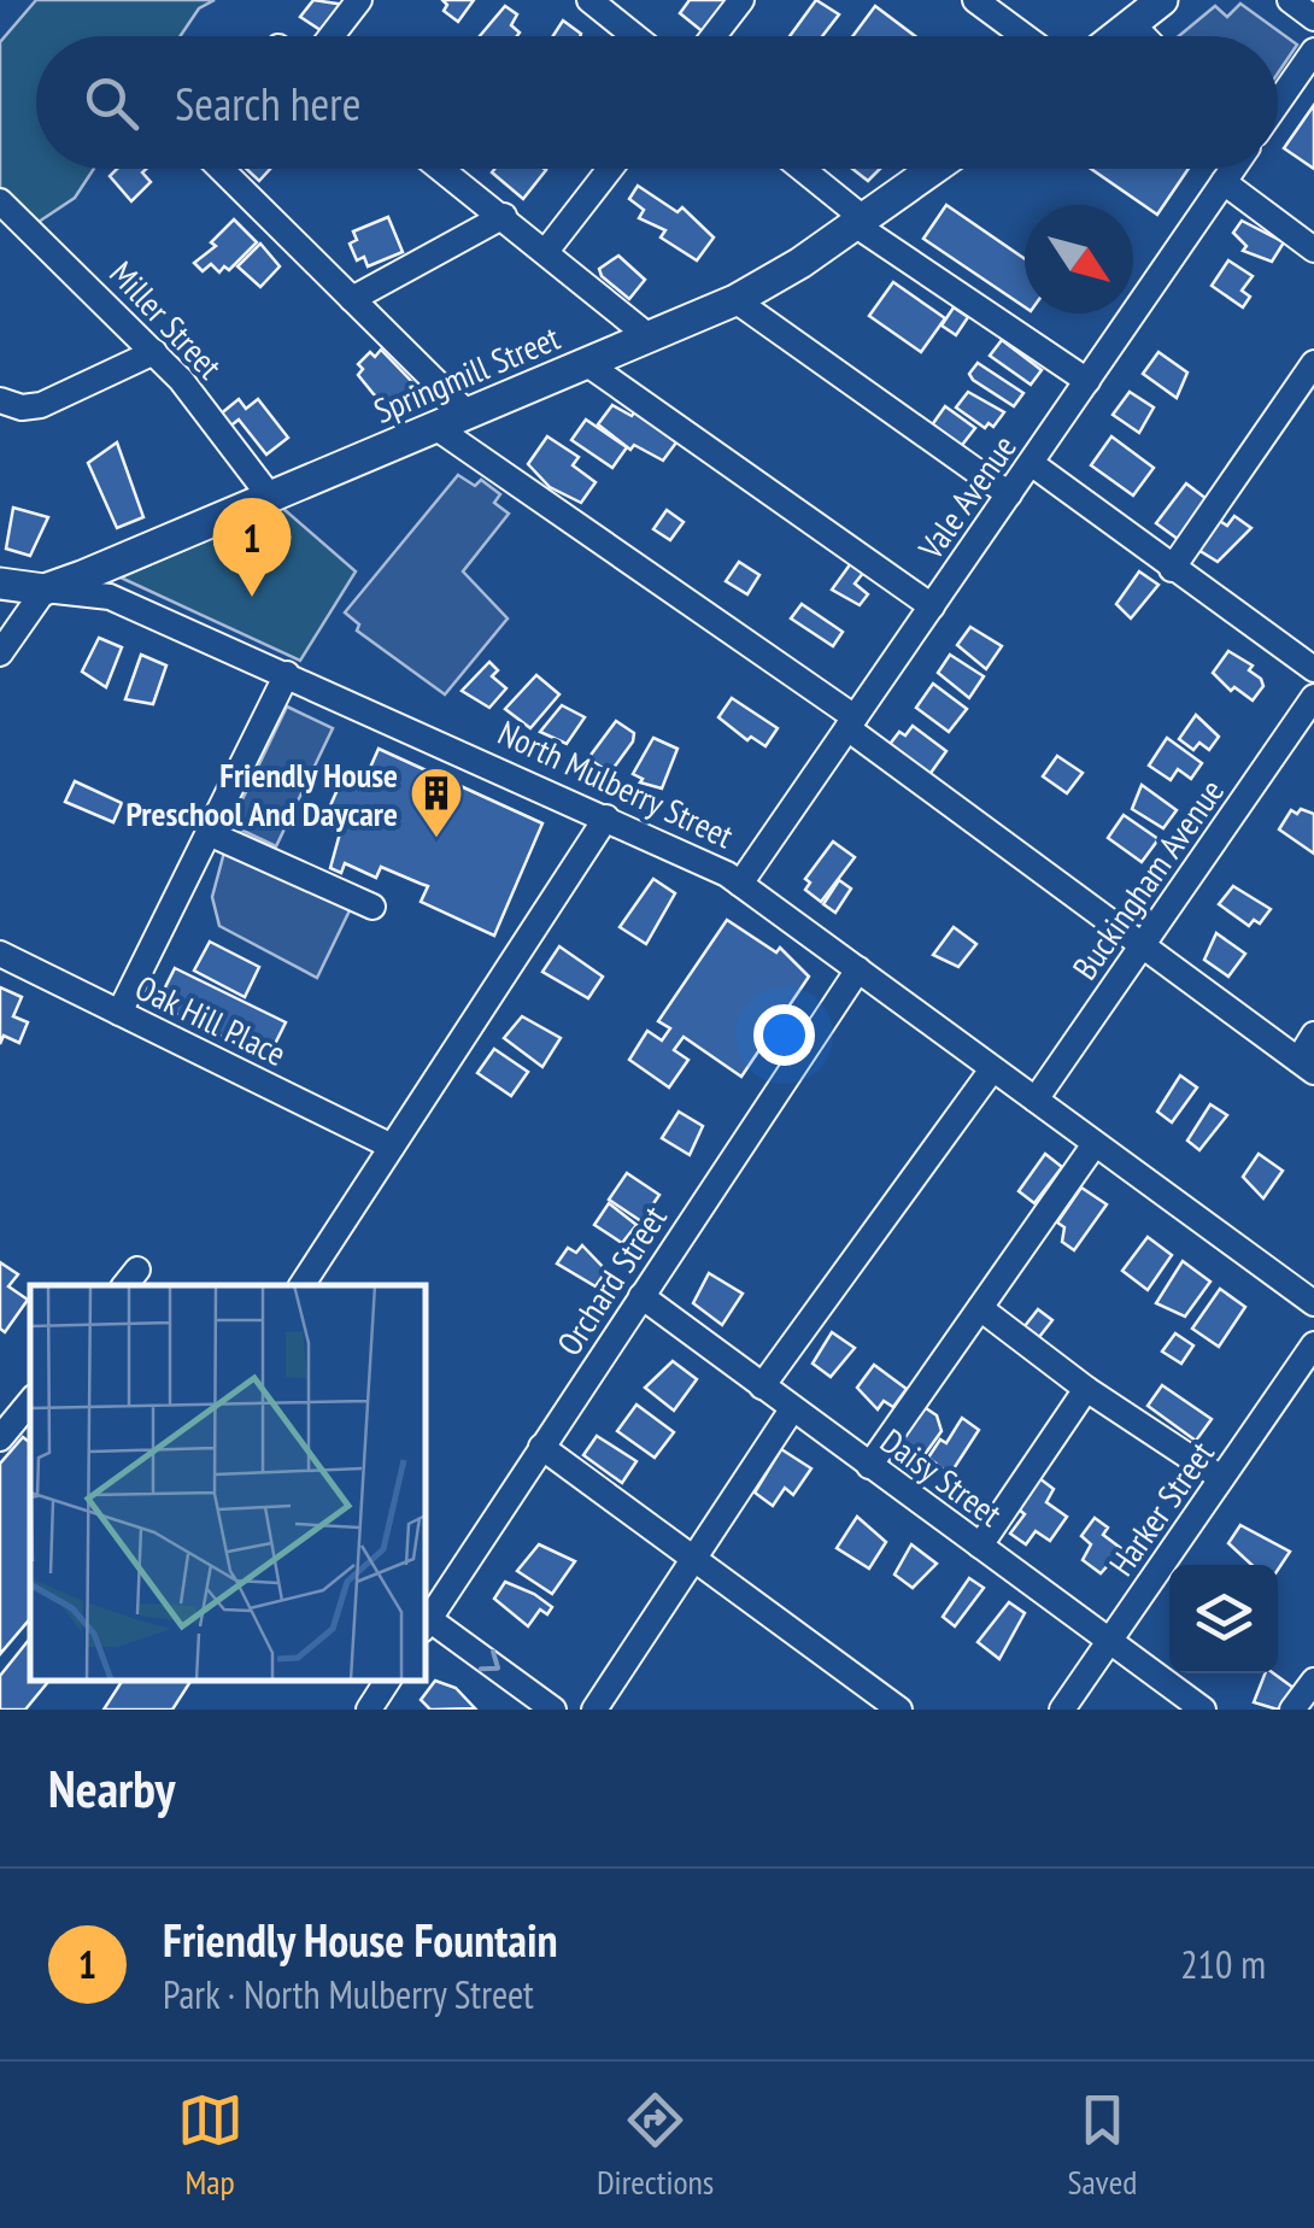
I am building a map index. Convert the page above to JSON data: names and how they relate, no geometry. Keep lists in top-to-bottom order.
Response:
{
  "streets": {
    "main road": ["Springmill Street", "North Mulberry Street"],
    "street": [
      "Miller Street",
      "Vale Avenue",
      "Buckingham Avenue",
      "Oak Hill Place",
      "Orchard Street",
      "Daisy Street",
      "Harker Street"
    ]
  },
  "crossings": [
    ["Miller Street", "Springmill Street"],
    ["Springmill Street", "North Mulberry Street"],
    ["Vale Avenue", "North Mulberry Street"],
    ["North Mulberry Street", "Buckingham Avenue"],
    ["North Mulberry Street", "Orchard Street"],
    ["Orchard Street", "Daisy Street"],
    ["Daisy Street", "Harker Street"]
  ],
  "places": {
    "building": ["Friendly House Preschool And Daycare"]
  },
  "north": "bottom right",
  "page": {
    "search": "Search here",
    "pins": "1",
    "heading": "Nearby",
    "list": [
      {
        "mark": "1",
        "name": "Friendly House Fountain",
        "note": "Park · North Mulberry Street",
        "value": "210 m"
      }
    ],
    "nav": ["Map", "Directions", "Saved"]
  }
}
